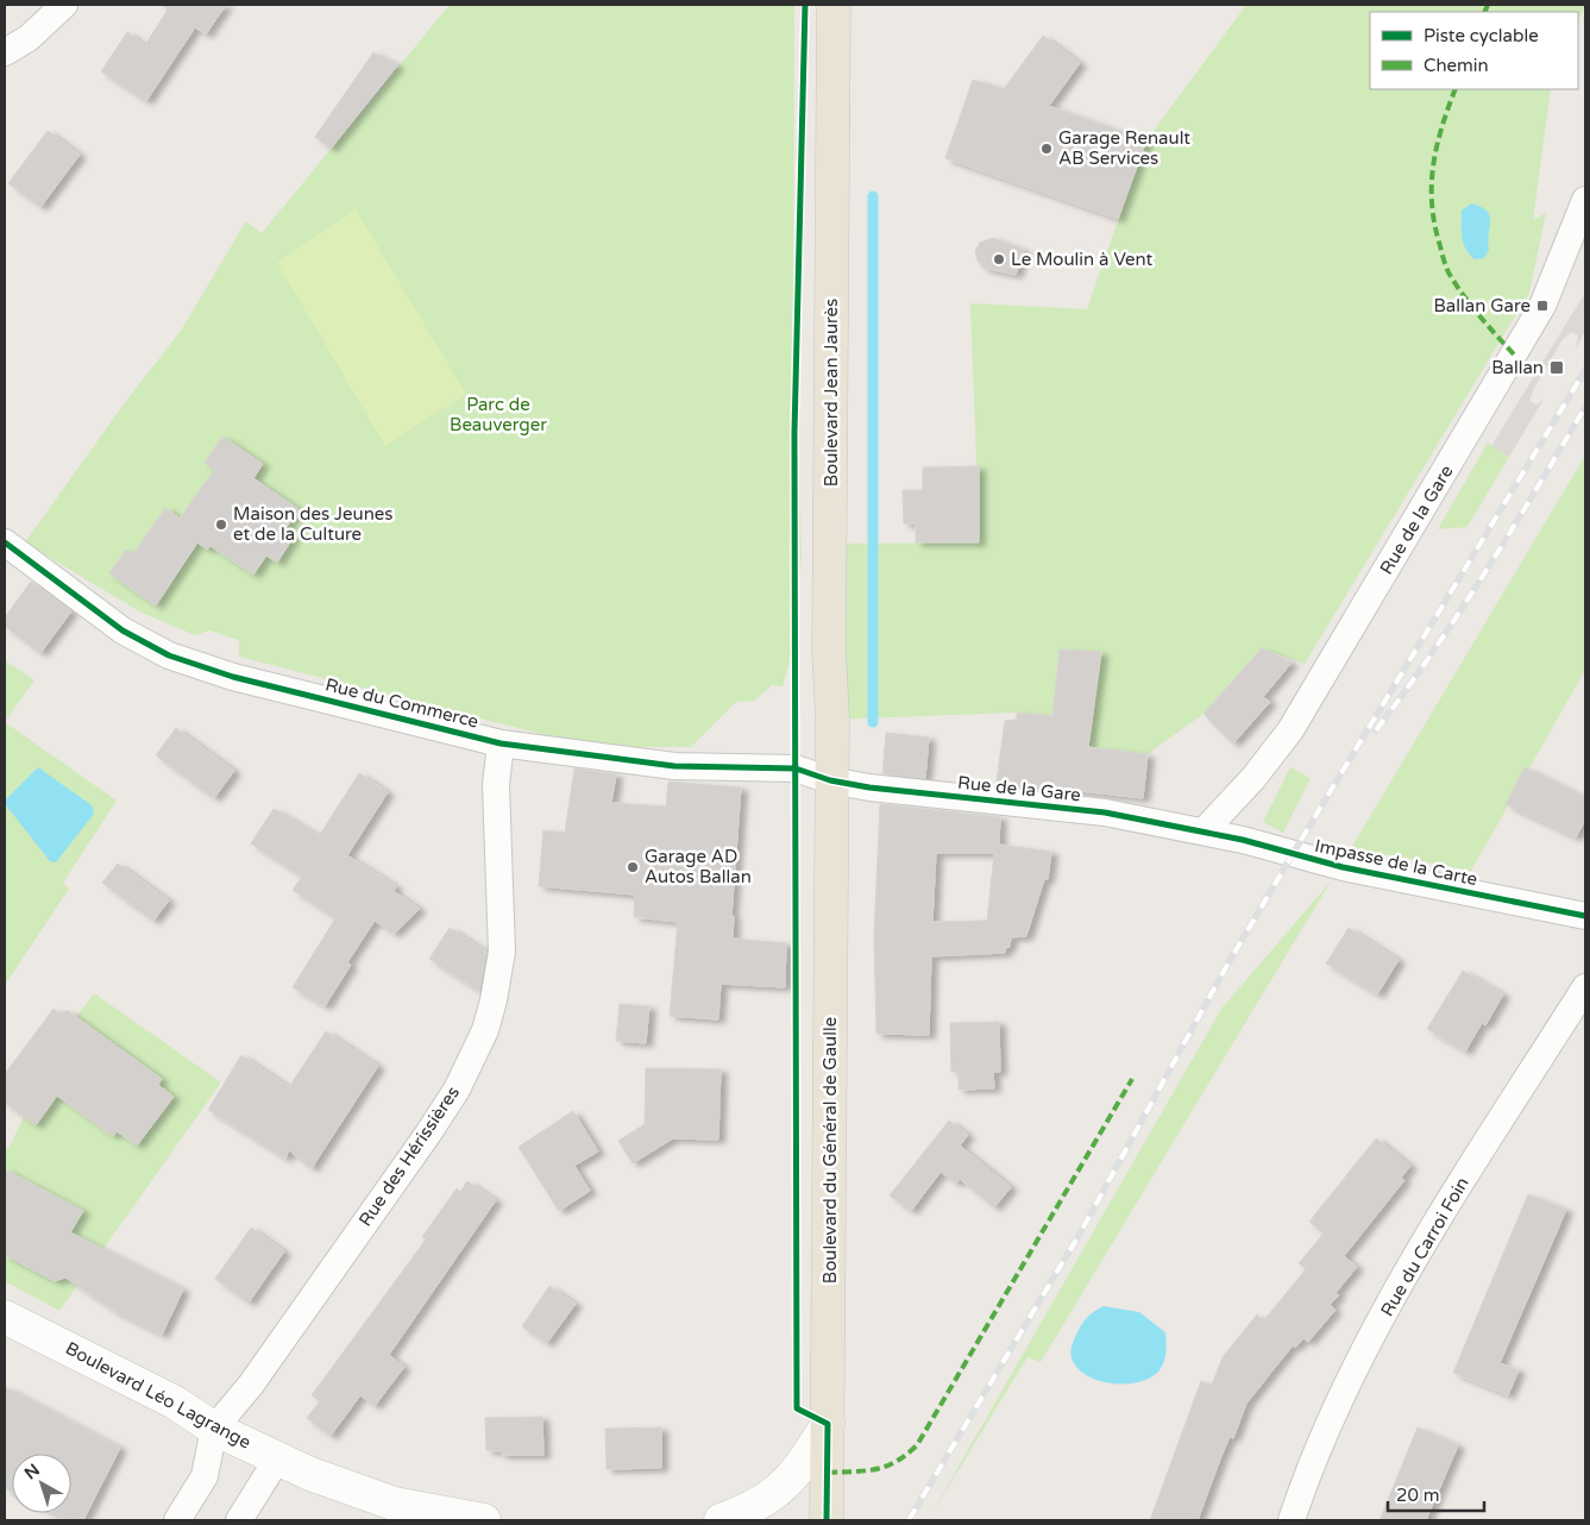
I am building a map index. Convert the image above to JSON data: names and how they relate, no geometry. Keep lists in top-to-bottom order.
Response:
{
  "streets": {
    "main road": ["Boulevard Jean Jaurès", "Boulevard du Général de Gaulle"],
    "street": [
      "Rue de la Gare",
      "Rue du Commerce",
      "Impasse de la Carte",
      "Rue des Hérissières",
      "Rue du Carroi Foin",
      "Boulevard Léo Lagrange"
    ]
  },
  "crossings": [
    ["Boulevard Jean Jaurès", "Rue de la Gare"],
    ["Boulevard Jean Jaurès", "Rue du Commerce"],
    ["Boulevard Jean Jaurès", "Boulevard du Général de Gaulle"],
    ["Rue de la Gare", "Rue du Commerce"],
    ["Rue de la Gare", "Impasse de la Carte"],
    ["Rue de la Gare", "Boulevard du Général de Gaulle"],
    ["Rue du Commerce", "Boulevard du Général de Gaulle"],
    ["Rue du Commerce", "Rue des Hérissières"],
    ["Rue des Hérissières", "Boulevard Léo Lagrange"]
  ],
  "parks": ["Parc de Beauverger"],
  "places": {
    "other": [
      "Garage Renault AB Services",
      "Le Moulin à Vent",
      "Maison des Jeunes et de la Culture",
      "Garage AD Autos Ballan"
    ],
    "transit": ["Ballan Gare", "Ballan"]
  },
  "legend": ["Piste cyclable", "Chemin"],
  "scale_bar": "20 m",
  "north": "top left"
}
